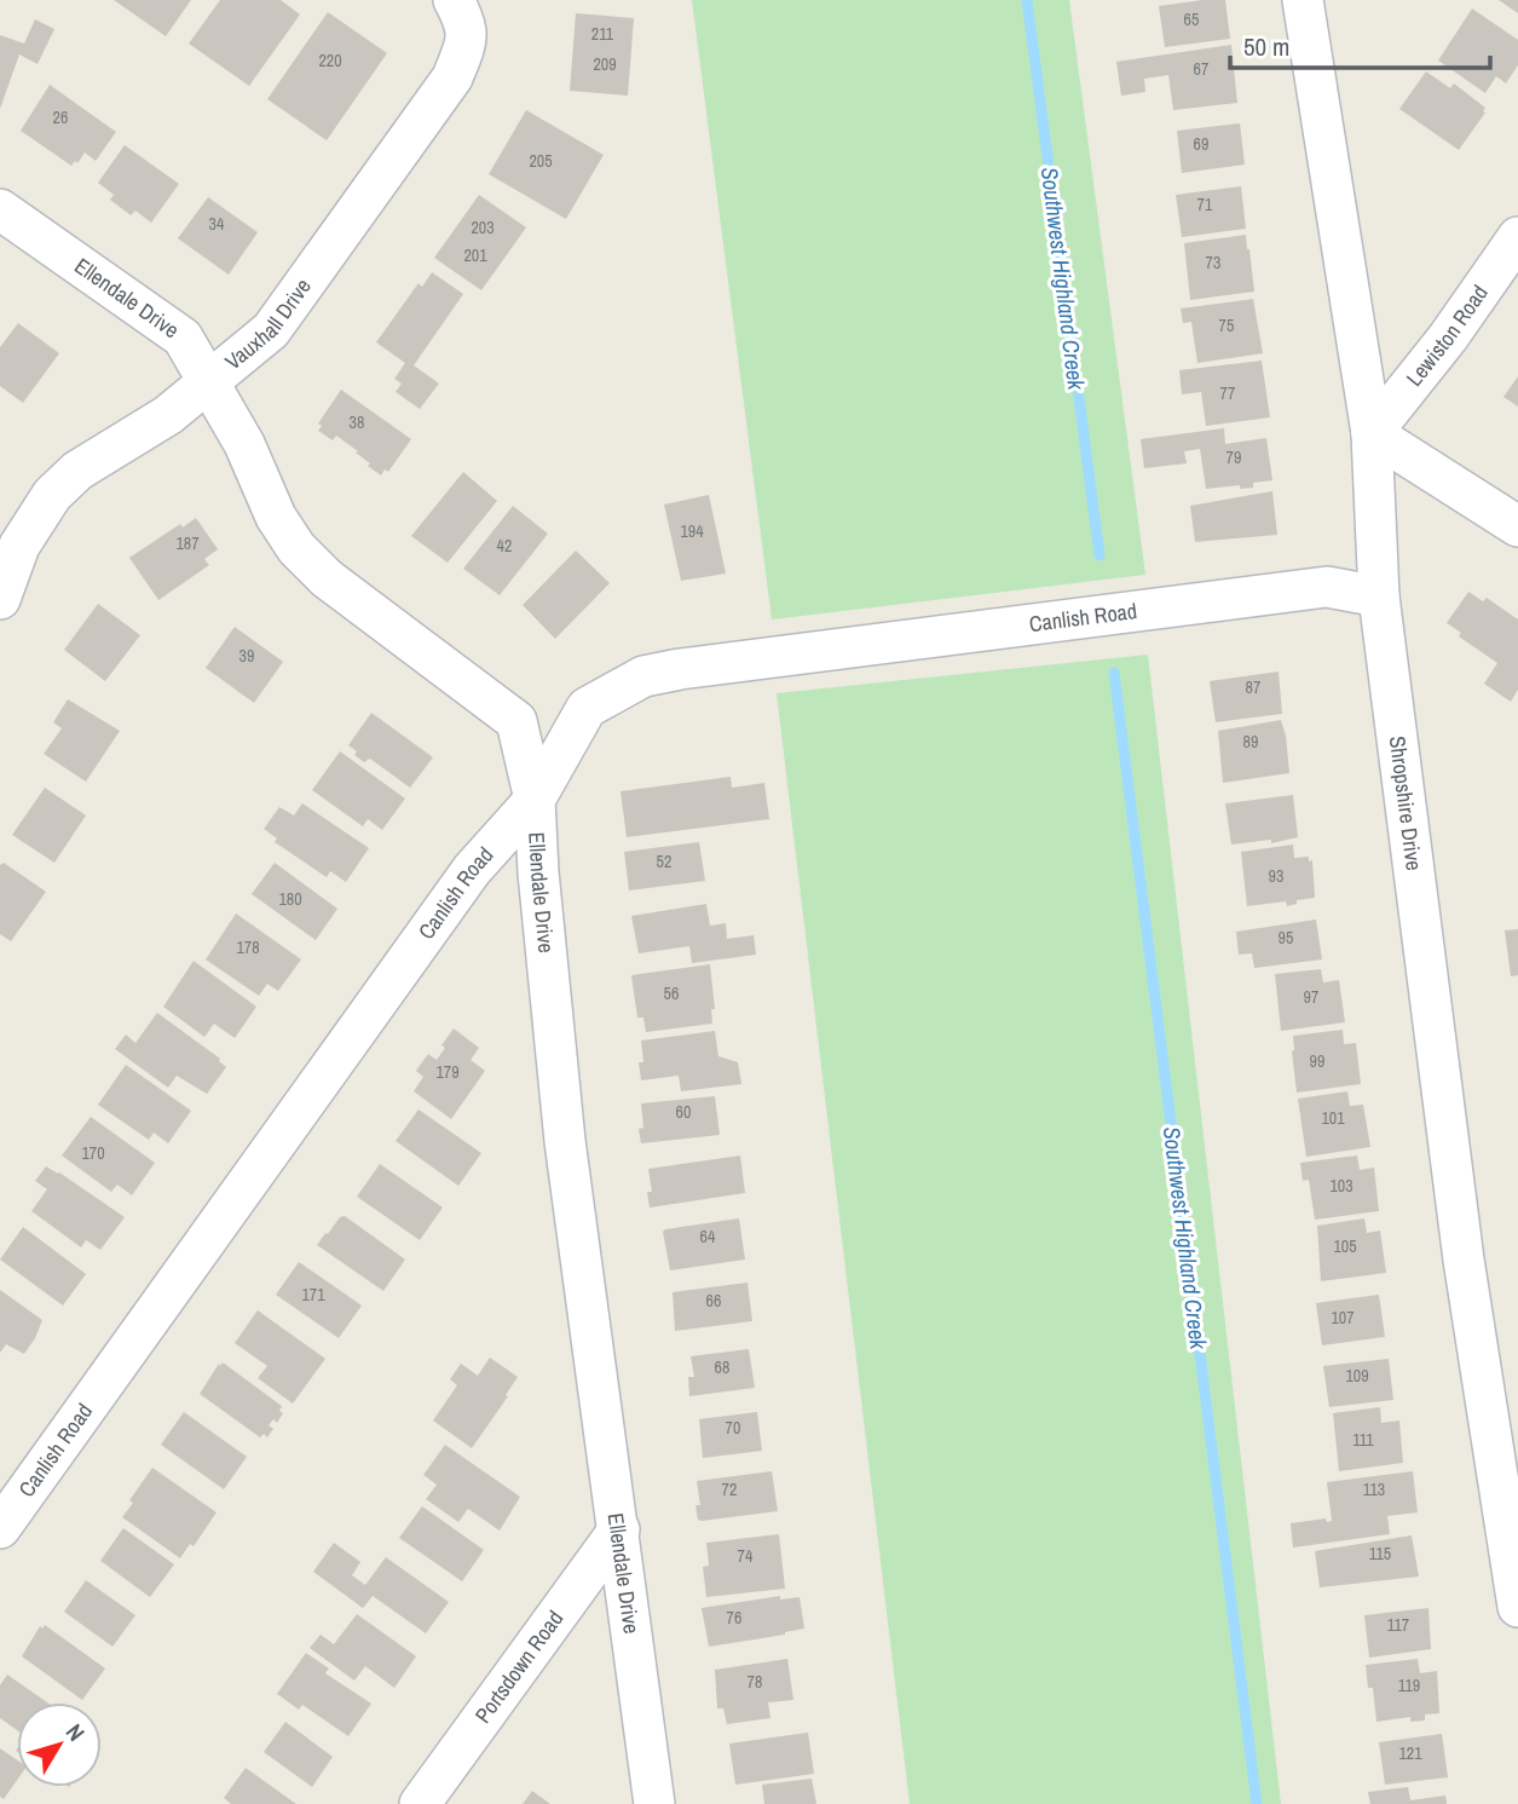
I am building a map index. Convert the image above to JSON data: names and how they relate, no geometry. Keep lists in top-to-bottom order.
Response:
{
  "streets": {
    "street": [
      "Ellendale Drive",
      "Vauxhall Drive",
      "Lewiston Road",
      "Canlish Road",
      "Shropshire Drive",
      "Portsdown Road"
    ]
  },
  "crossings": [
    ["Ellendale Drive", "Vauxhall Drive"],
    ["Ellendale Drive", "Canlish Road"],
    ["Ellendale Drive", "Portsdown Road"],
    ["Lewiston Road", "Shropshire Drive"],
    ["Canlish Road", "Shropshire Drive"]
  ],
  "water": ["Southwest Highland Creek"],
  "house_numbers": [
    "65",
    "211",
    "220",
    "209",
    "67",
    "26",
    "69",
    "205",
    "71",
    "34",
    "203",
    "201",
    "73",
    "75",
    "77",
    "38",
    "79",
    "194",
    "187",
    "42",
    "39",
    "87",
    "89",
    "52",
    "93",
    "180",
    "95",
    "178",
    "56",
    "97",
    "99",
    "179",
    "60",
    "101",
    "170",
    "103",
    "64",
    "105",
    "171",
    "66",
    "107",
    "68",
    "109",
    "70",
    "111",
    "72",
    "113",
    "115",
    "74",
    "76",
    "117",
    "78",
    "119",
    "121"
  ],
  "scale_bar": "50 m",
  "north": "top right"
}
